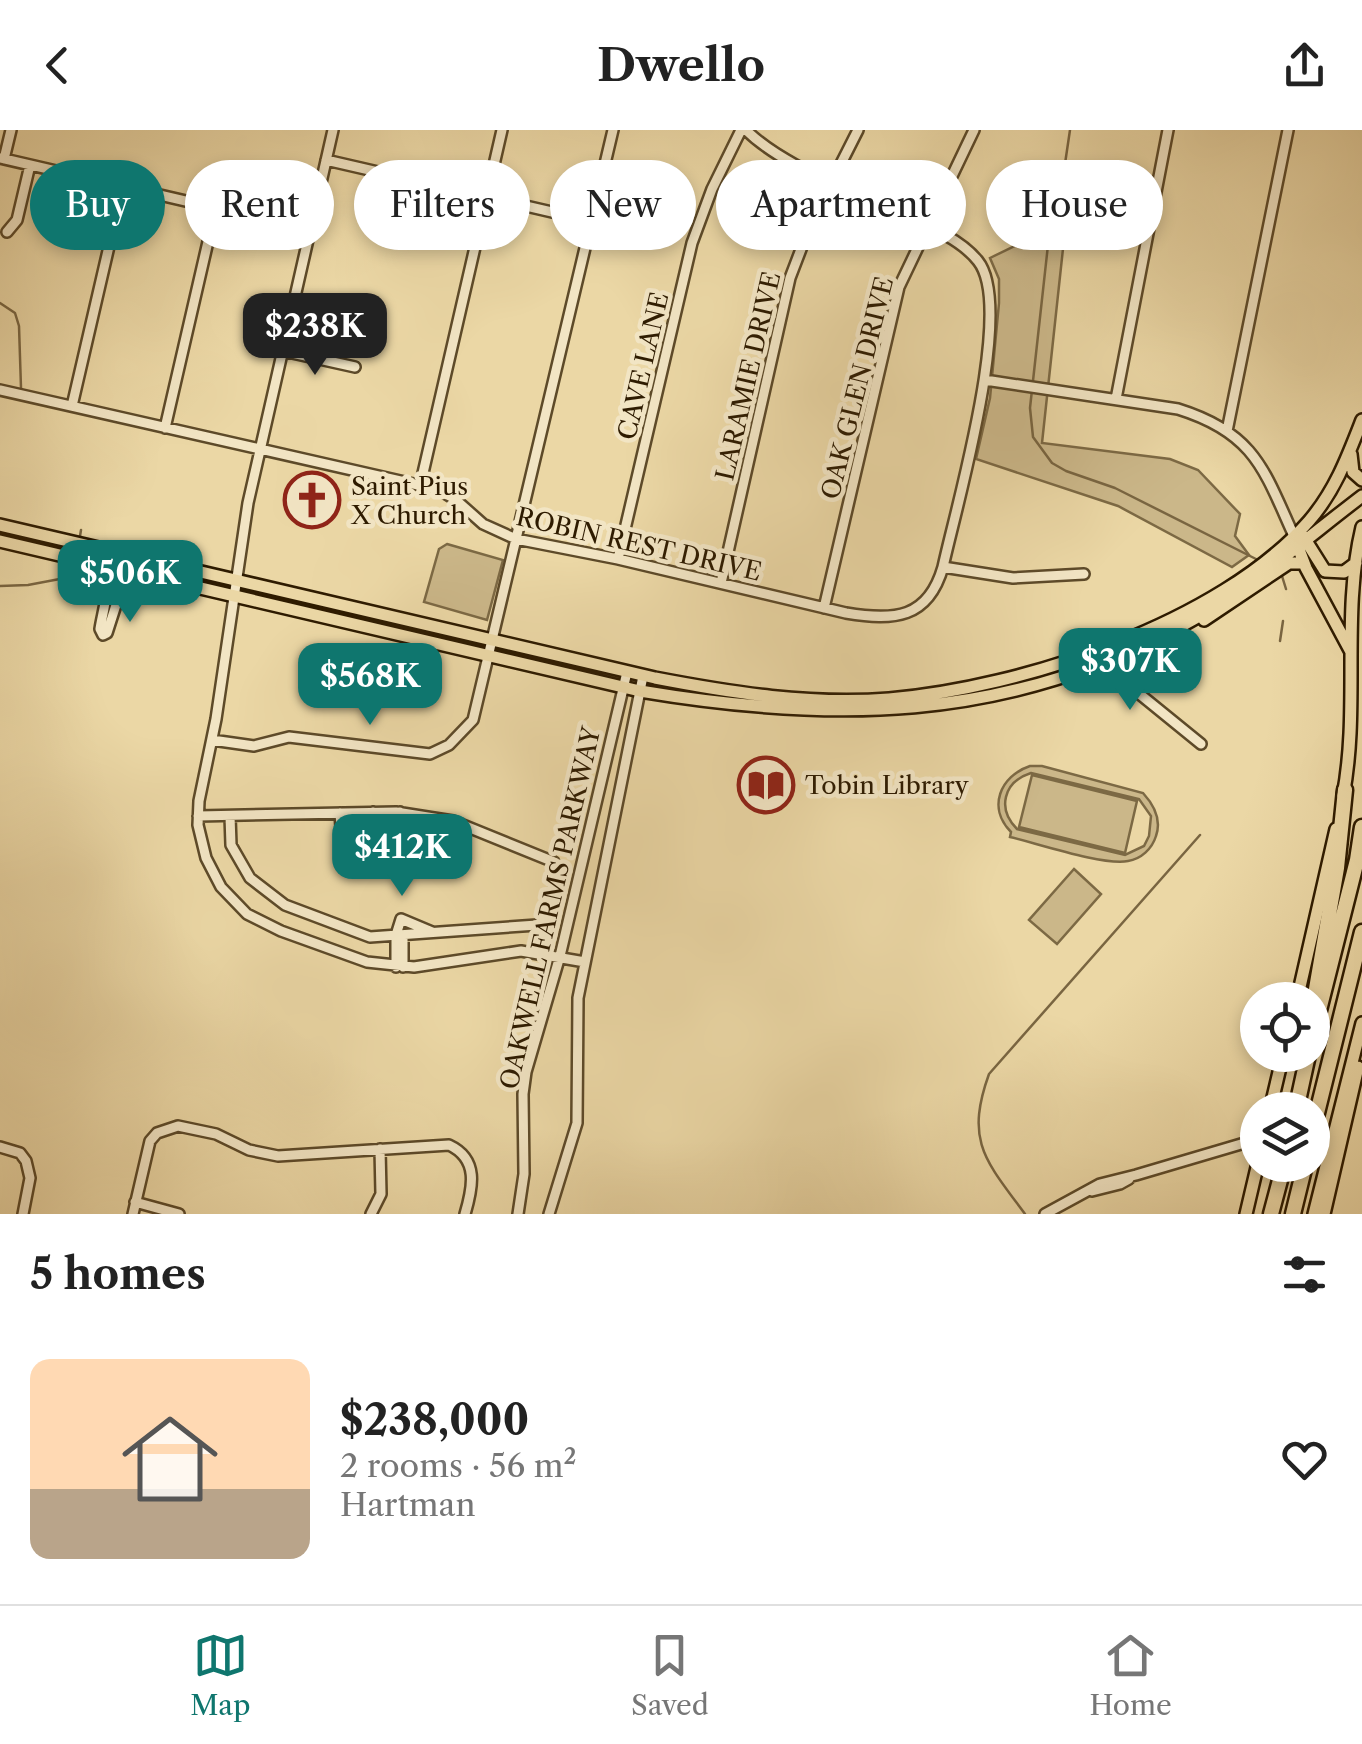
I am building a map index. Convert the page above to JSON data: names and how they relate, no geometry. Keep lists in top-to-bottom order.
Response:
{
  "streets": {
    "street": [
      "CAVE LANE",
      "LARAMIE DRIVE",
      "OAK GLEN DRIVE",
      "ROBIN REST DRIVE",
      "OAKWELL FARMS PARKWAY"
    ]
  },
  "crossings": [
    ["CAVE LANE", "ROBIN REST DRIVE"],
    ["LARAMIE DRIVE", "ROBIN REST DRIVE"],
    ["OAK GLEN DRIVE", "ROBIN REST DRIVE"]
  ],
  "places": {
    "church": ["Saint Pius X Church"],
    "library": ["Tobin Library"]
  },
  "page": {
    "header": "Dwello",
    "chip": [
      "Buy",
      "Rent",
      "Filters",
      "New",
      "Apartment",
      "House"
    ],
    "price": [
      "$238K",
      "$506K",
      "$307K",
      "$568K",
      "$412K"
    ],
    "heading": "5 homes",
    "list": [
      {
        "name": "$238,000",
        "note": "2 rooms · 56 m² · Hartman"
      }
    ],
    "tabs": ["Map", "Saved", "Home"]
  }
}
